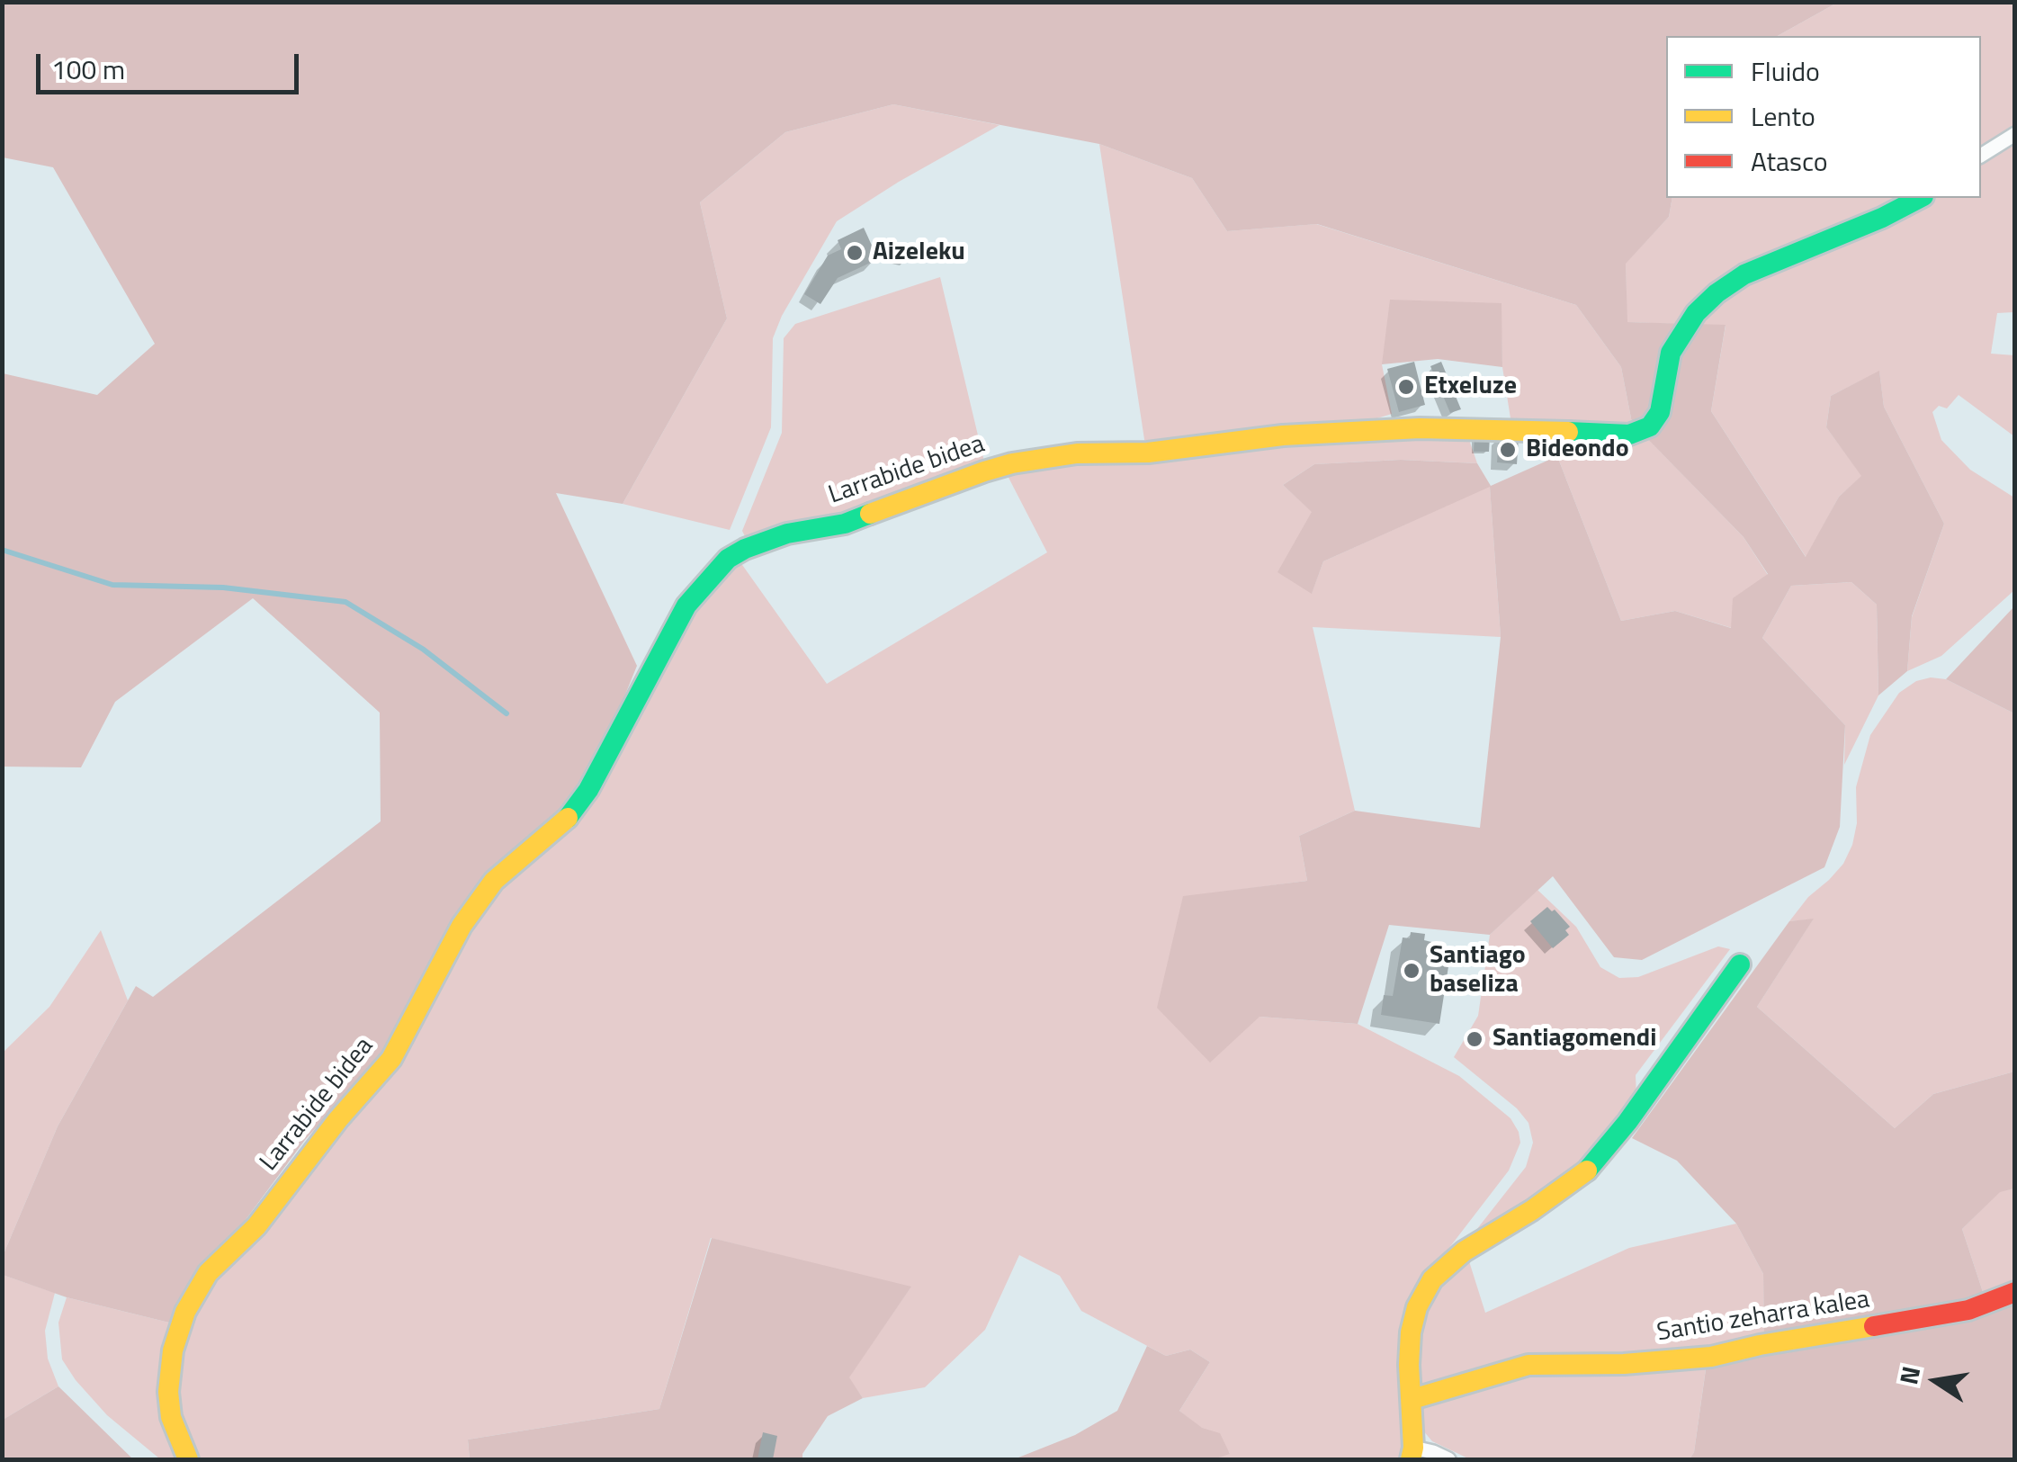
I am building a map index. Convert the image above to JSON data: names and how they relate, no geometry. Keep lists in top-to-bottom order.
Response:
{
  "streets": {
    "street": ["Larrabide bidea", "Santio zeharra kalea"]
  },
  "places": [
    "Aizeleku",
    "Etxeluze",
    "Bideondo",
    "Santiago baseliza",
    "Santiagomendi"
  ],
  "legend": ["Fluido", "Lento", "Atasco"],
  "scale_bar": "100 m",
  "north": "left"
}
